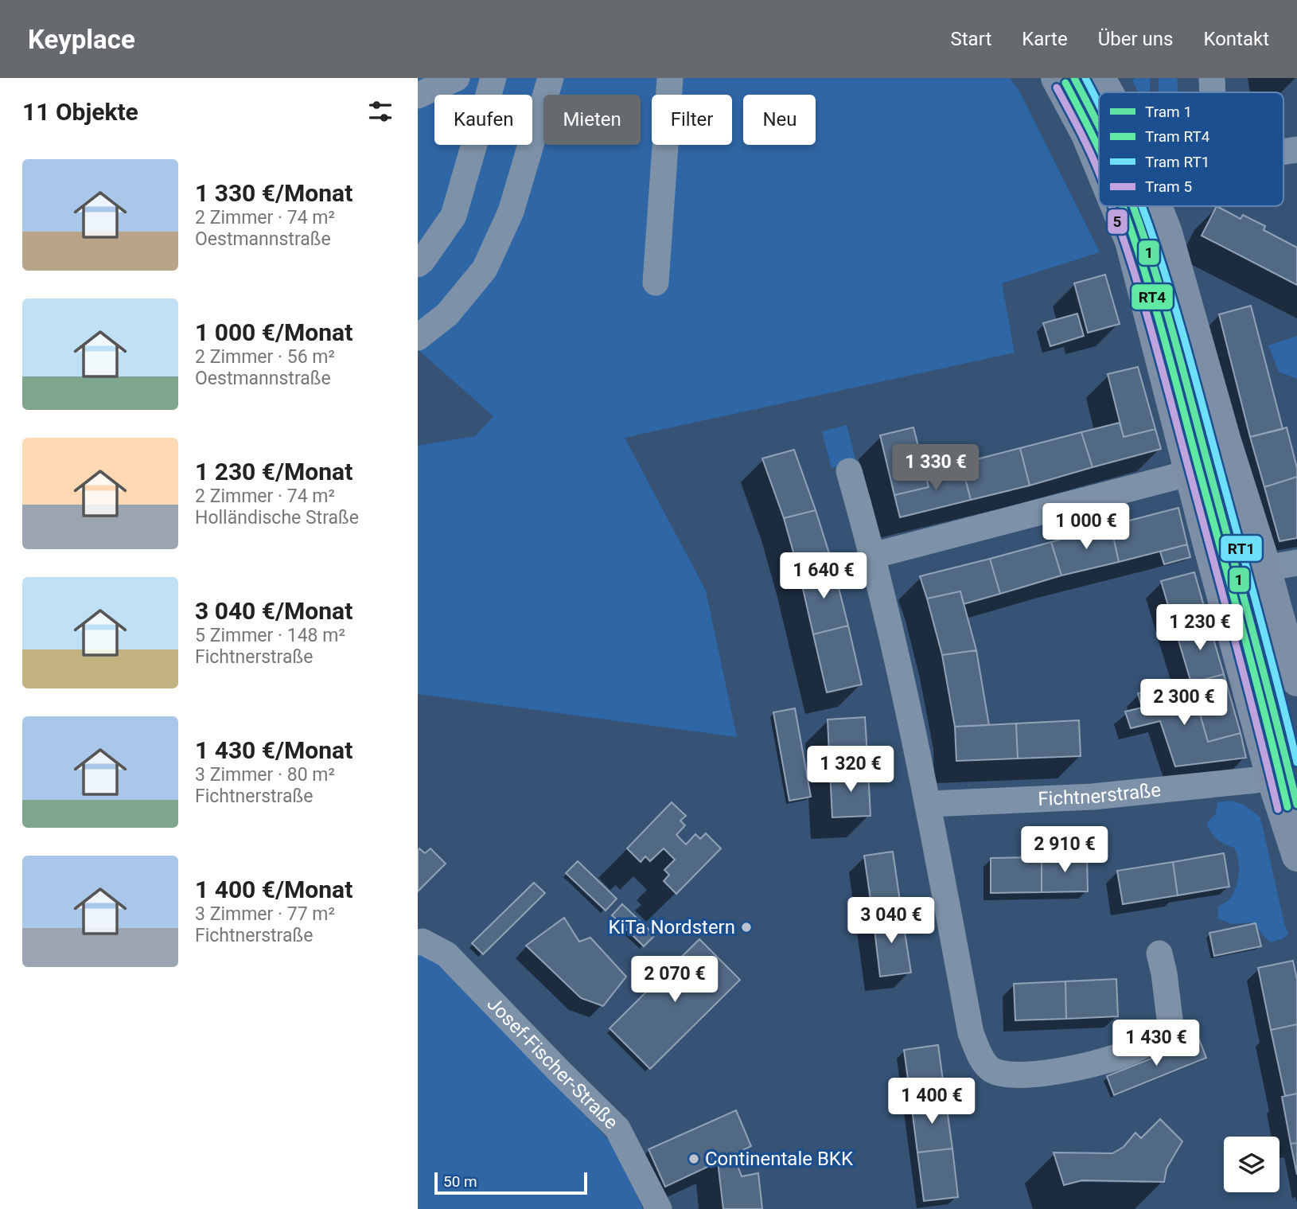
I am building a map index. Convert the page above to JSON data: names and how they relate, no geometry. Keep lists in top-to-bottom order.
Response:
{
  "streets": {
    "street": ["Fichtnerstraße", "Josef-Fischer-Straße"]
  },
  "places": ["KiTa Nordstern", "Continentale BKK"],
  "lines": [
    "tram line 1",
    "tram line RT1",
    "tram line RT4",
    "tram line 5"
  ],
  "legend": [
    "Tram 1",
    "Tram RT4",
    "Tram RT1",
    "Tram 5"
  ],
  "scale_bar": "50 m",
  "page": {
    "header": "Keyplace",
    "nav": [
      "Start",
      "Karte",
      "Über uns",
      "Kontakt"
    ],
    "heading": "11 Objekte",
    "chip": [
      "Kaufen",
      "Mieten",
      "Filter",
      "Neu"
    ],
    "list": [
      {
        "name": "1 330 €/Monat",
        "note": "2 Zimmer · 74 m² · Oestmannstraße"
      },
      {
        "name": "1 000 €/Monat",
        "note": "2 Zimmer · 56 m² · Oestmannstraße"
      },
      {
        "name": "1 230 €/Monat",
        "note": "2 Zimmer · 74 m² · Holländische Straße"
      },
      {
        "name": "3 040 €/Monat",
        "note": "5 Zimmer · 148 m² · Fichtnerstraße"
      },
      {
        "name": "1 430 €/Monat",
        "note": "3 Zimmer · 80 m² · Fichtnerstraße"
      },
      {
        "name": "1 400 €/Monat",
        "note": "3 Zimmer · 77 m² · Fichtnerstraße"
      }
    ],
    "price": [
      "1 330 €",
      "1 000 €",
      "1 640 €",
      "1 230 €",
      "2 300 €",
      "1 320 €",
      "2 910 €",
      "3 040 €",
      "2 070 €",
      "1 430 €",
      "1 400 €"
    ],
    "scale": "50 m"
  }
}
